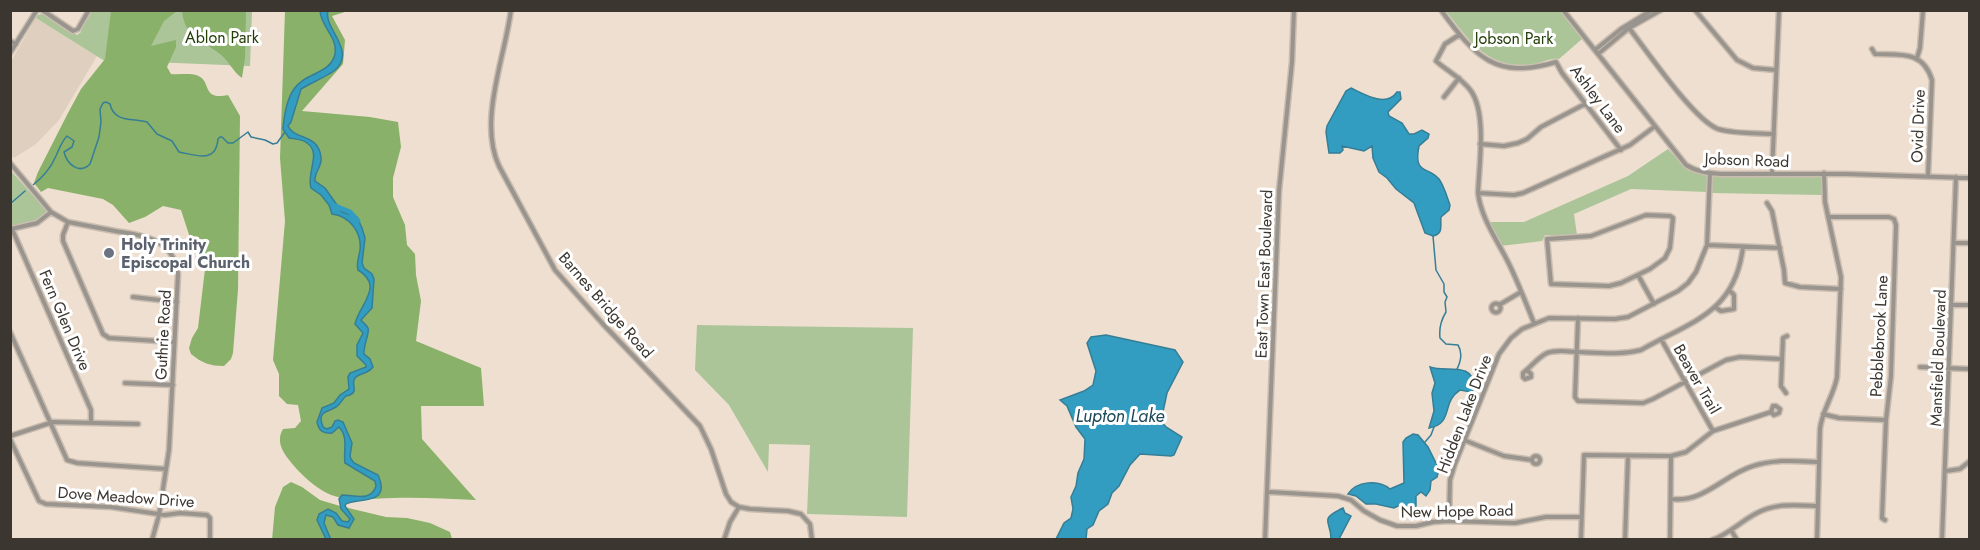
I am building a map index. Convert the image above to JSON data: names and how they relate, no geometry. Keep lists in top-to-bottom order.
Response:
{
  "streets": {
    "street": [
      "Ashley Lane",
      "Ovid Drive",
      "Jobson Road",
      "East Town East Boulevard",
      "Barnes Bridge Road",
      "Fern Glen Drive",
      "Guthrie Road",
      "Pebblebrook Lane",
      "Mansfield Boulevard",
      "Beaver Trail",
      "Hidden Lake Drive",
      "Dove Meadow Drive",
      "New Hope Road"
    ]
  },
  "crossings": [
    ["Ovid Drive", "Jobson Road"],
    ["Jobson Road", "Mansfield Boulevard"],
    ["Jobson Road", "Hidden Lake Drive"],
    ["East Town East Boulevard", "New Hope Road"],
    ["Guthrie Road", "Dove Meadow Drive"],
    ["Hidden Lake Drive", "New Hope Road"]
  ],
  "water": ["Lupton Lake"],
  "parks": ["Ablon Park", "Jobson Park"],
  "places": ["Holy Trinity Episcopal Church"]
}
